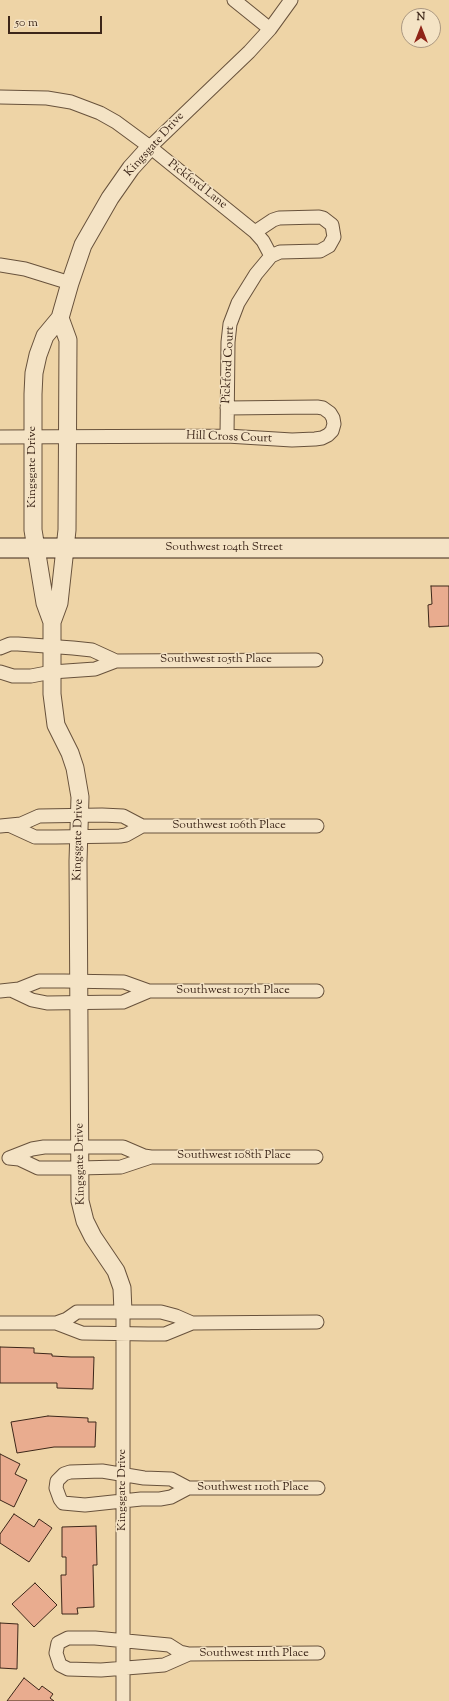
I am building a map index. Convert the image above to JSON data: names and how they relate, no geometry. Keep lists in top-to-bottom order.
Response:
{
  "streets": {
    "main road": ["Southwest 104th Street"],
    "street": [
      "Kingsgate Drive",
      "Pickford Lane",
      "Pickford Court",
      "Hill Cross Court",
      "Southwest 105th Place",
      "Southwest 106th Place",
      "Southwest 107th Place",
      "Southwest 108th Place",
      "Southwest 110th Place",
      "Southwest 111th Place"
    ]
  },
  "crossings": [
    ["Kingsgate Drive", "Pickford Lane"],
    ["Kingsgate Drive", "Hill Cross Court"],
    ["Kingsgate Drive", "Southwest 104th Street"],
    ["Kingsgate Drive", "Southwest 105th Place"],
    ["Kingsgate Drive", "Southwest 106th Place"],
    ["Kingsgate Drive", "Southwest 107th Place"],
    ["Kingsgate Drive", "Southwest 108th Place"],
    ["Kingsgate Drive", "Southwest 110th Place"],
    ["Kingsgate Drive", "Southwest 111th Place"],
    ["Pickford Lane", "Pickford Court"],
    ["Pickford Court", "Hill Cross Court"]
  ],
  "scale_bar": "50 m",
  "north": "top"
}
